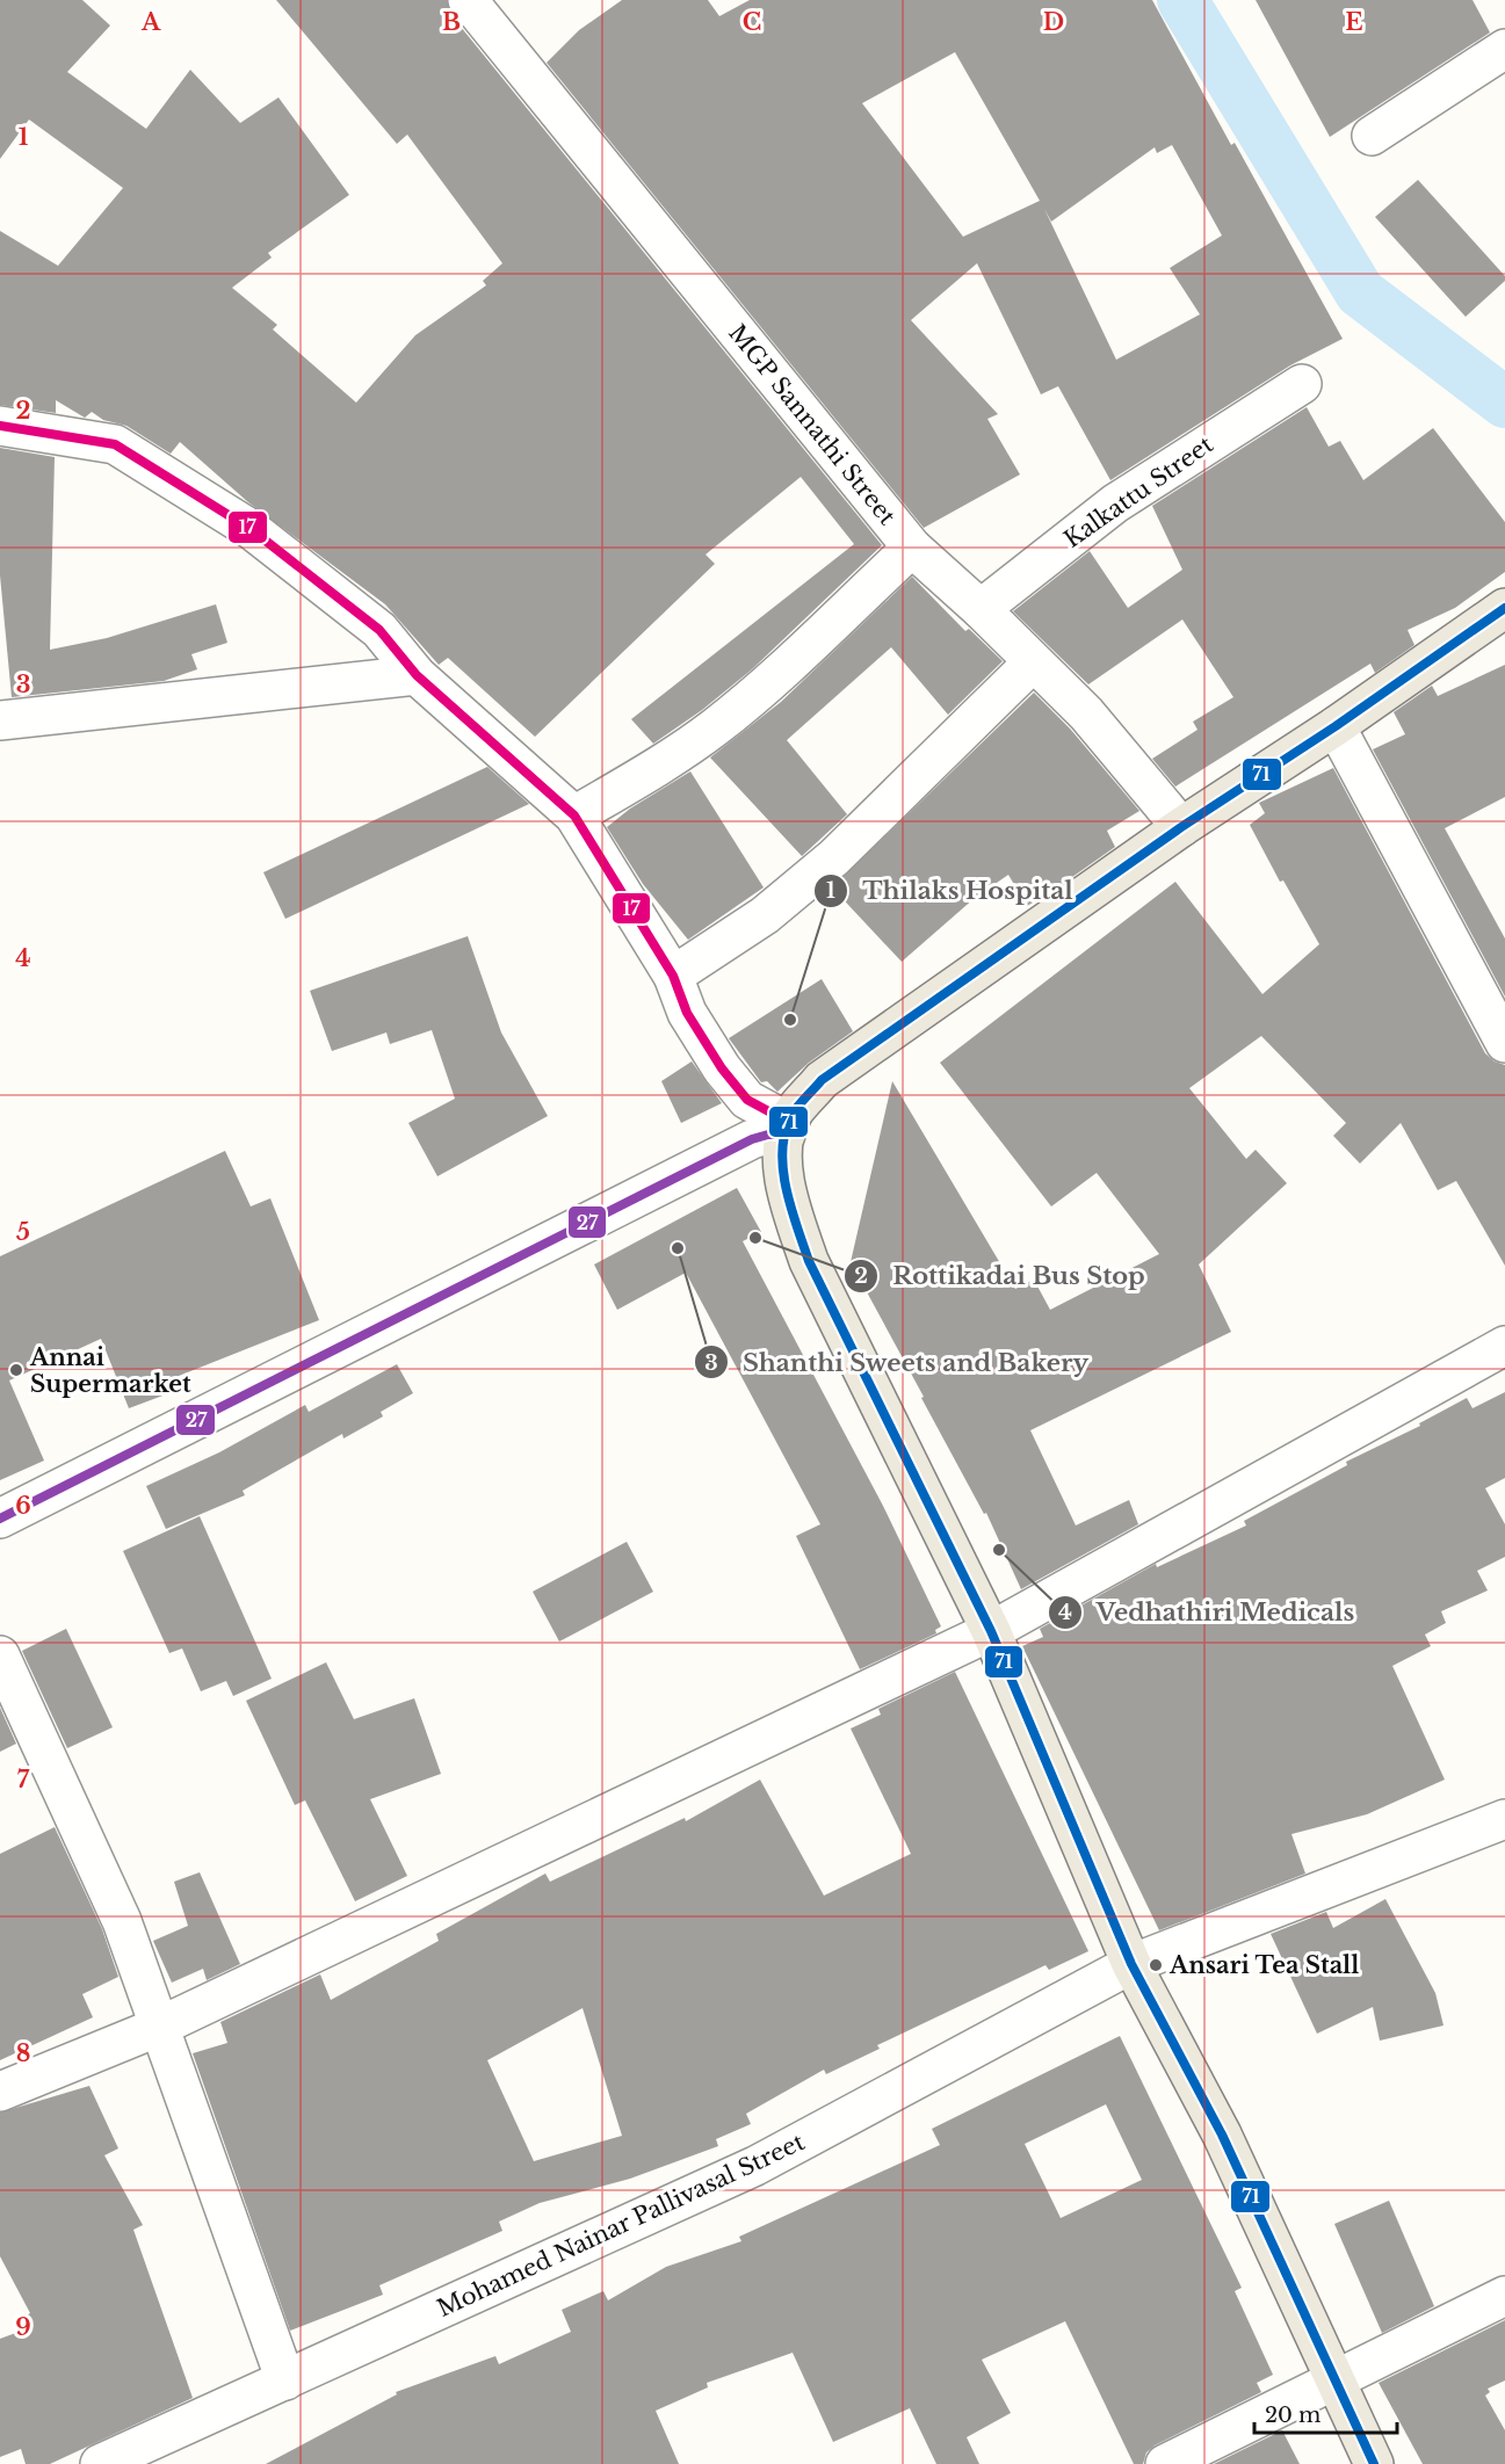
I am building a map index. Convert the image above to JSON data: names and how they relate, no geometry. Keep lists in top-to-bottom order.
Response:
{
  "streets": {
    "street": ["MGP Sannathi Street", "Kalkattu Street", "Mohamed Nainar Pallivasal Street"]
  },
  "crossings": [
    ["MGP Sannathi Street", "Kalkattu Street"]
  ],
  "places": [
    "Thilaks Hospital",
    "Rottikadai Bus Stop",
    "Shanthi Sweets and Bakery",
    "Annai Supermarket",
    "Vedhathiri Medicals",
    "Ansari Tea Stall"
  ],
  "lines": ["transit line 17", "transit line 71", "transit line 27"],
  "scale_bar": "20 m",
  "grid": {
    "columns": [
      "A",
      "B",
      "C",
      "D",
      "E"
    ],
    "rows": [
      "1",
      "2",
      "3",
      "4",
      "5",
      "6",
      "7",
      "8",
      "9"
    ]
  }
}
